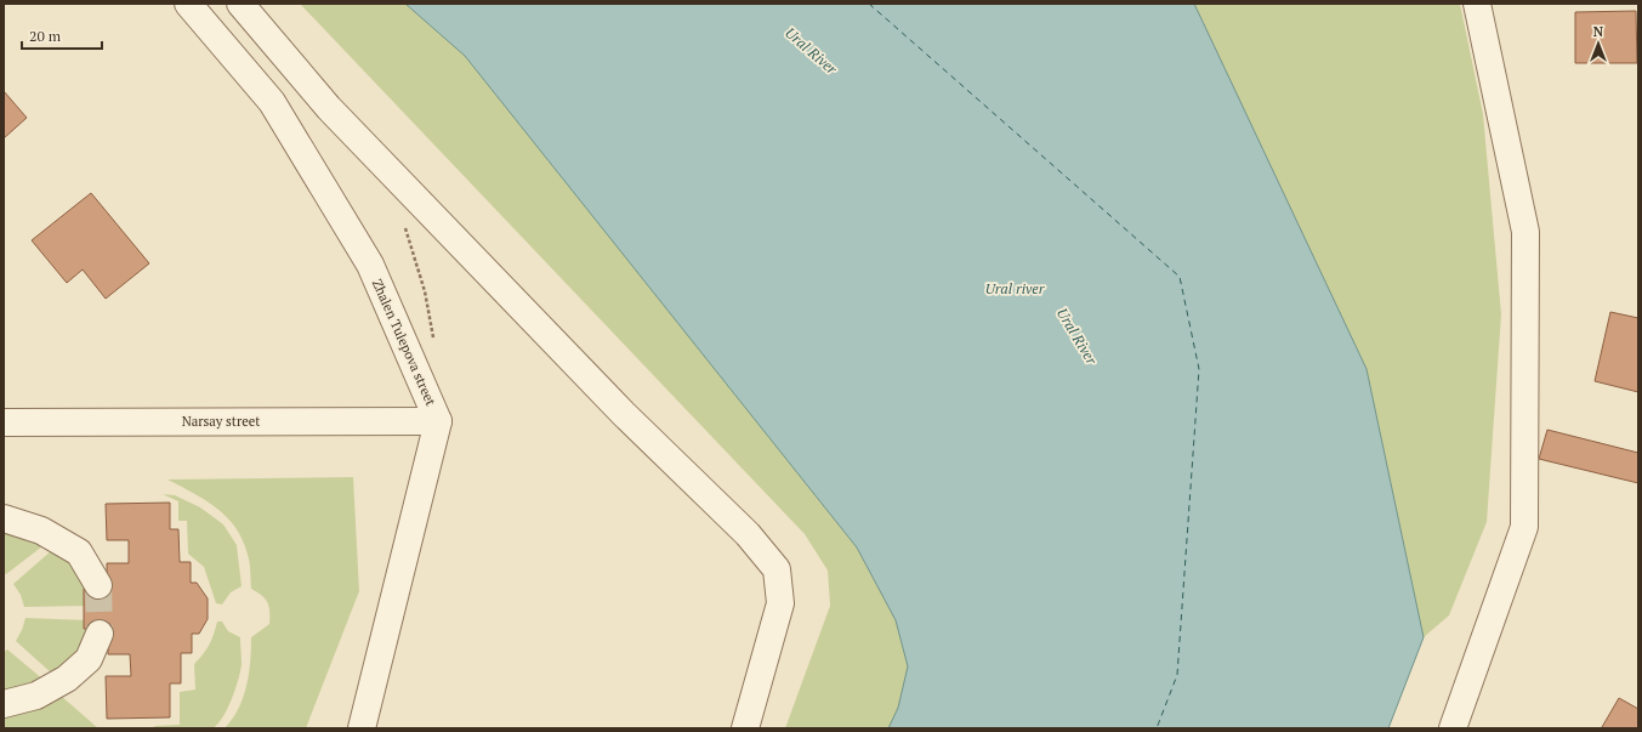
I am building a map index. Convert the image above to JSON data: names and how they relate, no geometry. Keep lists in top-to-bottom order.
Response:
{
  "streets": {
    "street": ["Zhalen Tulepova street", "Narsay street"]
  },
  "crossings": [
    ["Zhalen Tulepova street", "Narsay street"]
  ],
  "water": ["Ural River", "Ural river"],
  "scale_bar": "20 m",
  "north": "top"
}
